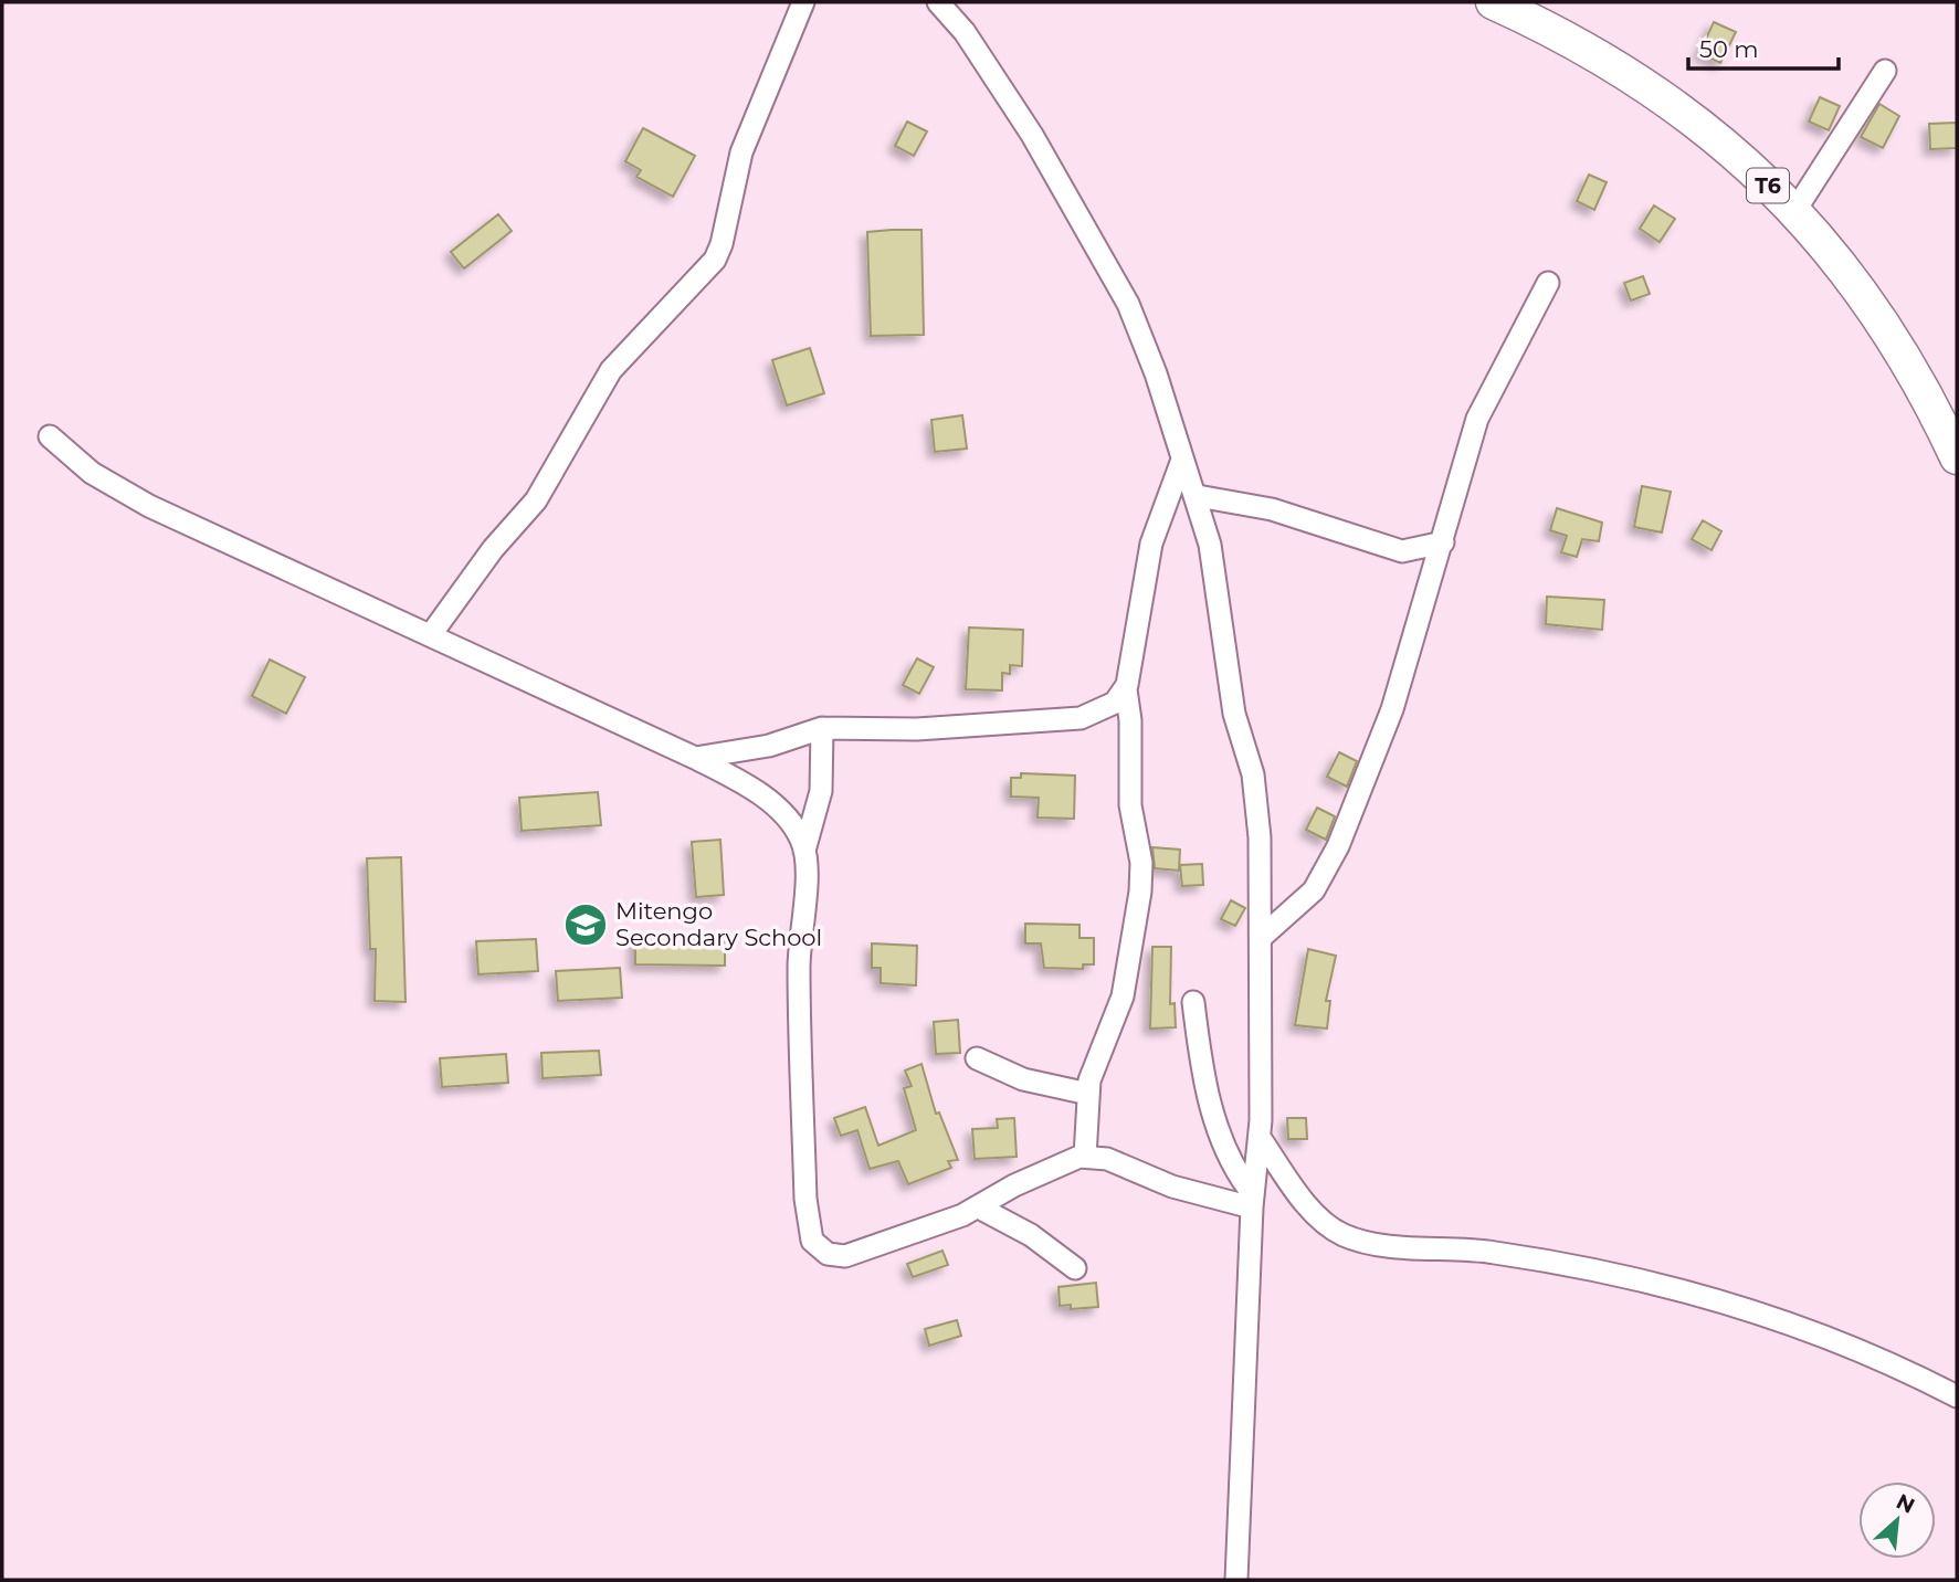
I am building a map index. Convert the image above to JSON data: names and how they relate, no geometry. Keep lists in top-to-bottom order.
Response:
{
  "streets": {
    "highway": ["T6"]
  },
  "places": {
    "school or university": ["Mitengo Secondary School"]
  },
  "scale_bar": "50 m",
  "north": "top right"
}
